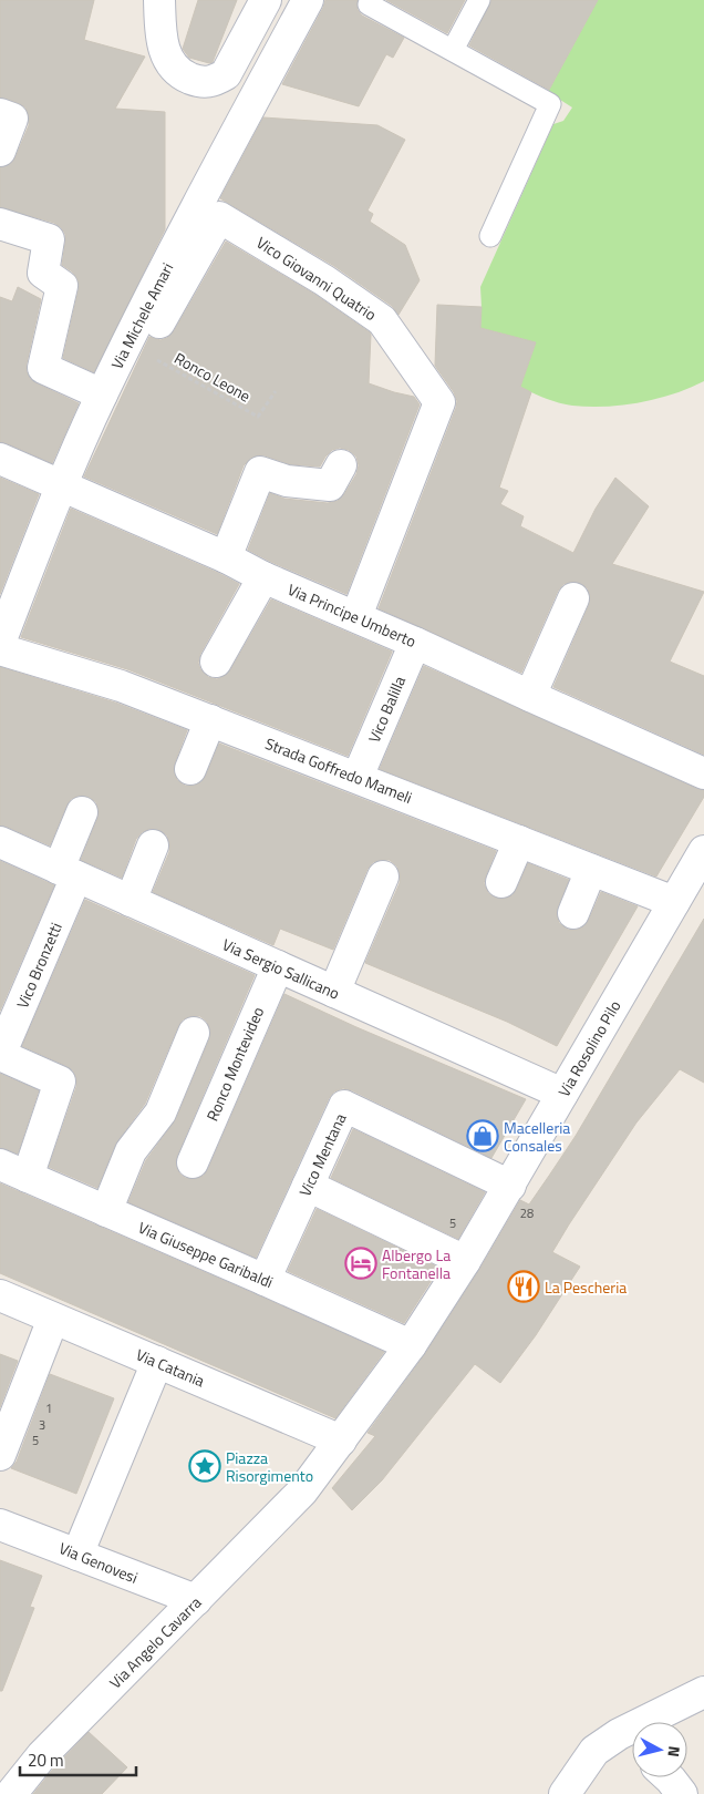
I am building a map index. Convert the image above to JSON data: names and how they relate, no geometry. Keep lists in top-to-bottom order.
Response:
{
  "streets": {
    "street": [
      "Vico Giovanni Quatrio",
      "Via Michele Amari",
      "Via Principe Umberto",
      "Vico Balilla",
      "Strada Goffredo Mameli",
      "Vico Bronzetti",
      "Via Sergio Sallicano",
      "Via Rosolino Pilo",
      "Ronco Montevideo",
      "Vico Mentana",
      "Via Giuseppe Garibaldi",
      "Via Catania",
      "Via Genovesi",
      "Via Angelo Cavarra"
    ],
    "path": ["Ronco Leone"]
  },
  "crossings": [
    ["Vico Giovanni Quatrio", "Via Michele Amari"],
    ["Vico Giovanni Quatrio", "Ronco Leone"],
    ["Vico Giovanni Quatrio", "Via Principe Umberto"],
    ["Via Michele Amari", "Ronco Leone"],
    ["Via Michele Amari", "Via Principe Umberto"],
    ["Via Principe Umberto", "Vico Balilla"],
    ["Vico Balilla", "Strada Goffredo Mameli"],
    ["Strada Goffredo Mameli", "Via Rosolino Pilo"],
    ["Vico Bronzetti", "Via Sergio Sallicano"],
    ["Vico Bronzetti", "Via Giuseppe Garibaldi"],
    ["Via Sergio Sallicano", "Via Rosolino Pilo"],
    ["Via Sergio Sallicano", "Ronco Montevideo"],
    ["Via Rosolino Pilo", "Vico Mentana"],
    ["Via Rosolino Pilo", "Via Giuseppe Garibaldi"],
    ["Via Rosolino Pilo", "Via Catania"],
    ["Via Rosolino Pilo", "Via Angelo Cavarra"],
    ["Vico Mentana", "Via Giuseppe Garibaldi"],
    ["Via Genovesi", "Via Angelo Cavarra"]
  ],
  "places": {
    "shop": ["Macelleria Consales"],
    "hotel": ["Albergo La Fontanella"],
    "restaurant": ["La Pescheria"],
    "place": ["Piazza Risorgimento"]
  },
  "house_numbers": [
    "28",
    "5",
    "1",
    "3",
    "5"
  ],
  "scale_bar": "20 m",
  "north": "right"
}
